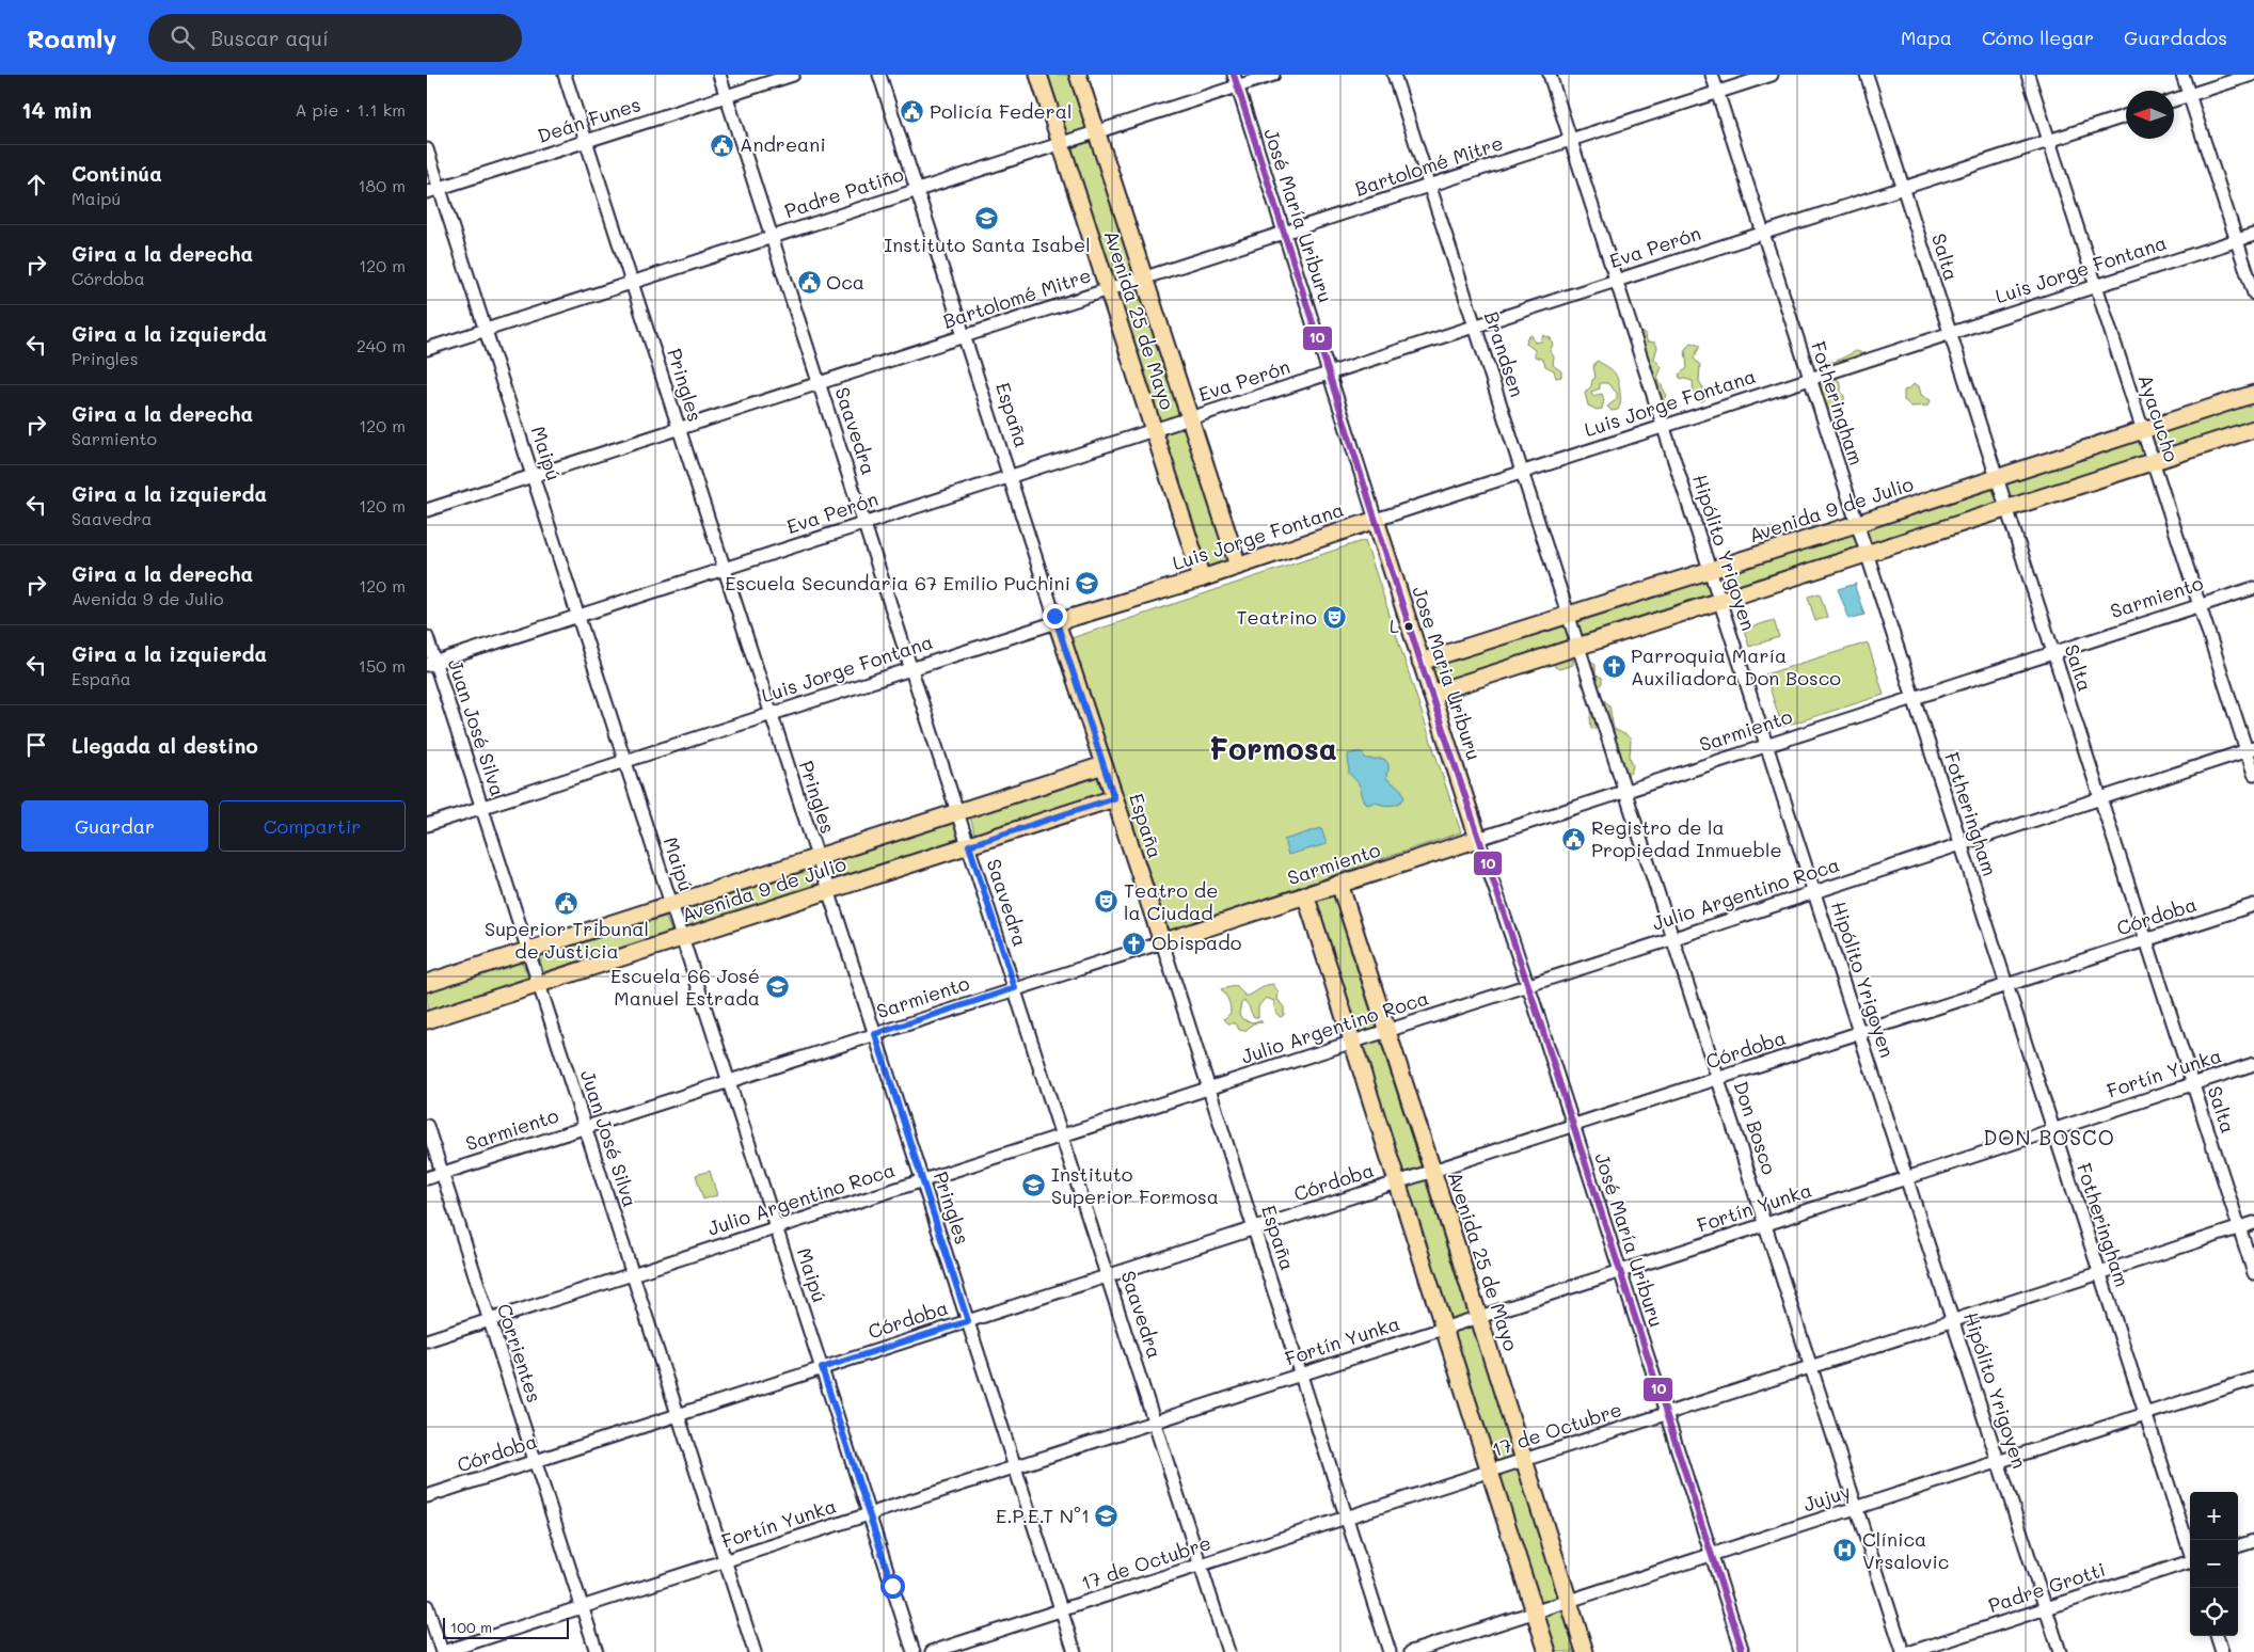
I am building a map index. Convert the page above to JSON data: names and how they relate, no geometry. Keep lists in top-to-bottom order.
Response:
{
  "streets": {
    "main road": [
      "Luis Jorge Fontana",
      "Avenida 25 de Mayo",
      "España",
      "Avenida 9 de Julio",
      "Sarmiento",
      "Jose Maria Uriburu"
    ],
    "street": [
      "Deán Funes",
      "Bartolomé Mitre",
      "Padre Patiño",
      "José María Uriburu",
      "Eva Perón",
      "Salta",
      "Brandsen",
      "Pringles",
      "Fotheringham",
      "Ayacucho",
      "Saavedra",
      "Maipú",
      "Hipólito Yrigoyen",
      "Juan José Silva",
      "Julio Argentino Roca",
      "Córdoba",
      "Fortín Yunka",
      "Don Bosco",
      "Corrientes",
      "17 de Octubre",
      "Jujuy",
      "Padre Grotti"
    ]
  },
  "crossings": [
    ["Deán Funes", "Pringles"],
    ["Deán Funes", "Saavedra"],
    ["Deán Funes", "Maipú"],
    ["Bartolomé Mitre", "José María Uriburu"],
    ["Bartolomé Mitre", "Avenida 25 de Mayo"],
    ["Bartolomé Mitre", "Brandsen"],
    ["Bartolomé Mitre", "Pringles"],
    ["Bartolomé Mitre", "Fotheringham"],
    ["Bartolomé Mitre", "España"],
    ["Bartolomé Mitre", "Saavedra"],
    ["Bartolomé Mitre", "Maipú"],
    ["Bartolomé Mitre", "Hipólito Yrigoyen"],
    ["Padre Patiño", "José María Uriburu"],
    ["Padre Patiño", "Avenida 25 de Mayo"],
    ["Padre Patiño", "Pringles"],
    ["Padre Patiño", "España"],
    ["Padre Patiño", "Saavedra"],
    ["Padre Patiño", "Maipú"],
    ["José María Uriburu", "Eva Perón"],
    ["José María Uriburu", "Luis Jorge Fontana"],
    ["José María Uriburu", "Sarmiento"],
    ["José María Uriburu", "Jose Maria Uriburu"],
    ["José María Uriburu", "Julio Argentino Roca"],
    ["José María Uriburu", "Córdoba"],
    ["José María Uriburu", "Fortín Yunka"],
    ["José María Uriburu", "17 de Octubre"],
    ["José María Uriburu", "Jujuy"],
    ["Eva Perón", "Salta"],
    ["Eva Perón", "Avenida 25 de Mayo"],
    ["Eva Perón", "Brandsen"],
    ["Eva Perón", "Pringles"],
    ["Eva Perón", "Fotheringham"],
    ["Eva Perón", "España"],
    ["Eva Perón", "Ayacucho"],
    ["Eva Perón", "Saavedra"],
    ["Eva Perón", "Maipú"],
    ["Eva Perón", "Hipólito Yrigoyen"],
    ["Eva Perón", "Juan José Silva"],
    ["Salta", "Luis Jorge Fontana"],
    ["Salta", "Avenida 9 de Julio"],
    ["Salta", "Sarmiento"],
    ["Salta", "Julio Argentino Roca"],
    ["Salta", "Córdoba"],
    ["Salta", "Fortín Yunka"],
    ["Salta", "17 de Octubre"],
    ["Luis Jorge Fontana", "Avenida 25 de Mayo"],
    ["Luis Jorge Fontana", "Brandsen"],
    ["Luis Jorge Fontana", "Pringles"],
    ["Luis Jorge Fontana", "Fotheringham"],
    ["Luis Jorge Fontana", "España"],
    ["Luis Jorge Fontana", "Ayacucho"],
    ["Luis Jorge Fontana", "Saavedra"],
    ["Luis Jorge Fontana", "Maipú"],
    ["Luis Jorge Fontana", "Hipólito Yrigoyen"],
    ["Luis Jorge Fontana", "Jose Maria Uriburu"],
    ["Luis Jorge Fontana", "Juan José Silva"],
    ["Avenida 25 de Mayo", "Sarmiento"],
    ["Avenida 25 de Mayo", "Julio Argentino Roca"],
    ["Avenida 25 de Mayo", "Córdoba"],
    ["Avenida 25 de Mayo", "Fortín Yunka"],
    ["Avenida 25 de Mayo", "17 de Octubre"],
    ["Avenida 25 de Mayo", "Jujuy"],
    ["Brandsen", "Avenida 9 de Julio"],
    ["Brandsen", "Don Bosco"],
    ["Pringles", "Avenida 9 de Julio"],
    ["Pringles", "Sarmiento"],
    ["Pringles", "Julio Argentino Roca"],
    ["Pringles", "Córdoba"],
    ["Pringles", "Fortín Yunka"],
    ["Pringles", "17 de Octubre"],
    ["Fotheringham", "Avenida 9 de Julio"],
    ["Fotheringham", "Sarmiento"],
    ["Fotheringham", "Julio Argentino Roca"],
    ["Fotheringham", "Córdoba"],
    ["Fotheringham", "Fortín Yunka"],
    ["Fotheringham", "17 de Octubre"],
    ["Fotheringham", "Jujuy"],
    ["España", "Avenida 9 de Julio"],
    ["España", "Sarmiento"],
    ["España", "Julio Argentino Roca"],
    ["España", "Córdoba"],
    ["España", "Fortín Yunka"],
    ["España", "17 de Octubre"],
    ["Ayacucho", "Avenida 9 de Julio"],
    ["Ayacucho", "Sarmiento"],
    ["Ayacucho", "Julio Argentino Roca"],
    ["Saavedra", "Avenida 9 de Julio"],
    ["Saavedra", "Sarmiento"],
    ["Saavedra", "Julio Argentino Roca"],
    ["Saavedra", "Córdoba"],
    ["Saavedra", "Fortín Yunka"],
    ["Saavedra", "17 de Octubre"],
    ["Maipú", "Avenida 9 de Julio"],
    ["Maipú", "Sarmiento"],
    ["Maipú", "Julio Argentino Roca"],
    ["Maipú", "Córdoba"],
    ["Maipú", "Fortín Yunka"],
    ["Avenida 9 de Julio", "Hipólito Yrigoyen"],
    ["Avenida 9 de Julio", "Jose Maria Uriburu"],
    ["Avenida 9 de Julio", "Juan José Silva"],
    ["Hipólito Yrigoyen", "Sarmiento"],
    ["Hipólito Yrigoyen", "Julio Argentino Roca"],
    ["Hipólito Yrigoyen", "Córdoba"],
    ["Hipólito Yrigoyen", "Fortín Yunka"],
    ["Hipólito Yrigoyen", "17 de Octubre"],
    ["Hipólito Yrigoyen", "Jujuy"],
    ["Hipólito Yrigoyen", "Padre Grotti"],
    ["Sarmiento", "Jose Maria Uriburu"],
    ["Sarmiento", "Juan José Silva"],
    ["Sarmiento", "Don Bosco"],
    ["Sarmiento", "Corrientes"],
    ["Juan José Silva", "Julio Argentino Roca"],
    ["Juan José Silva", "Córdoba"],
    ["Juan José Silva", "Fortín Yunka"],
    ["Julio Argentino Roca", "Don Bosco"],
    ["Julio Argentino Roca", "Corrientes"],
    ["Córdoba", "Don Bosco"],
    ["Córdoba", "Corrientes"],
    ["Fortín Yunka", "Don Bosco"],
    ["Fortín Yunka", "Corrientes"],
    ["Don Bosco", "17 de Octubre"],
    ["Don Bosco", "Jujuy"]
  ],
  "districts": ["Formosa", "DON BOSCO"],
  "places": {
    "public building": [
      "Policía Federal",
      "Andreani",
      "Oca",
      "Registro de la Propiedad Inmueble",
      "Superior Tribunal de Justicia"
    ],
    "school or university": [
      "Instituto Santa Isabel",
      "Escuela Secundaria 67 Emilio Puchini",
      "Escuela 66 José Manuel Estrada",
      "Instituto Superior Formosa",
      "E.P.E.T N°1"
    ],
    "theatre": ["Teatrino", "Teatro de la Ciudad"],
    "other": ["L"],
    "church": ["Parroquia María Auxiliadora Don Bosco", "Obispado"],
    "hospital": ["Clínica Vrsalovic"]
  },
  "lines": ["transit line 10"],
  "scale_bar": "100 m",
  "north": "left",
  "page": {
    "header": "Roamly",
    "search": "Buscar aquí",
    "nav": ["Mapa", "Cómo llegar", "Guardados"],
    "heading": ["14 min", "A pie · 1.1 km"],
    "list": [
      ["Continúa", "Maipú", "180 m"],
      ["Gira a la derecha", "Córdoba", "120 m"],
      ["Gira a la izquierda", "Pringles", "240 m"],
      ["Gira a la derecha", "Sarmiento", "120 m"],
      ["Gira a la izquierda", "Saavedra", "120 m"],
      ["Gira a la derecha", "Avenida 9 de Julio", "120 m"],
      ["Gira a la izquierda", "España", "150 m"],
      "Llegada al destino"
    ],
    "buttons": ["Guardar", "Compartir"],
    "map_buttons": ["+", "−"],
    "scale": "100 m"
  }
}
